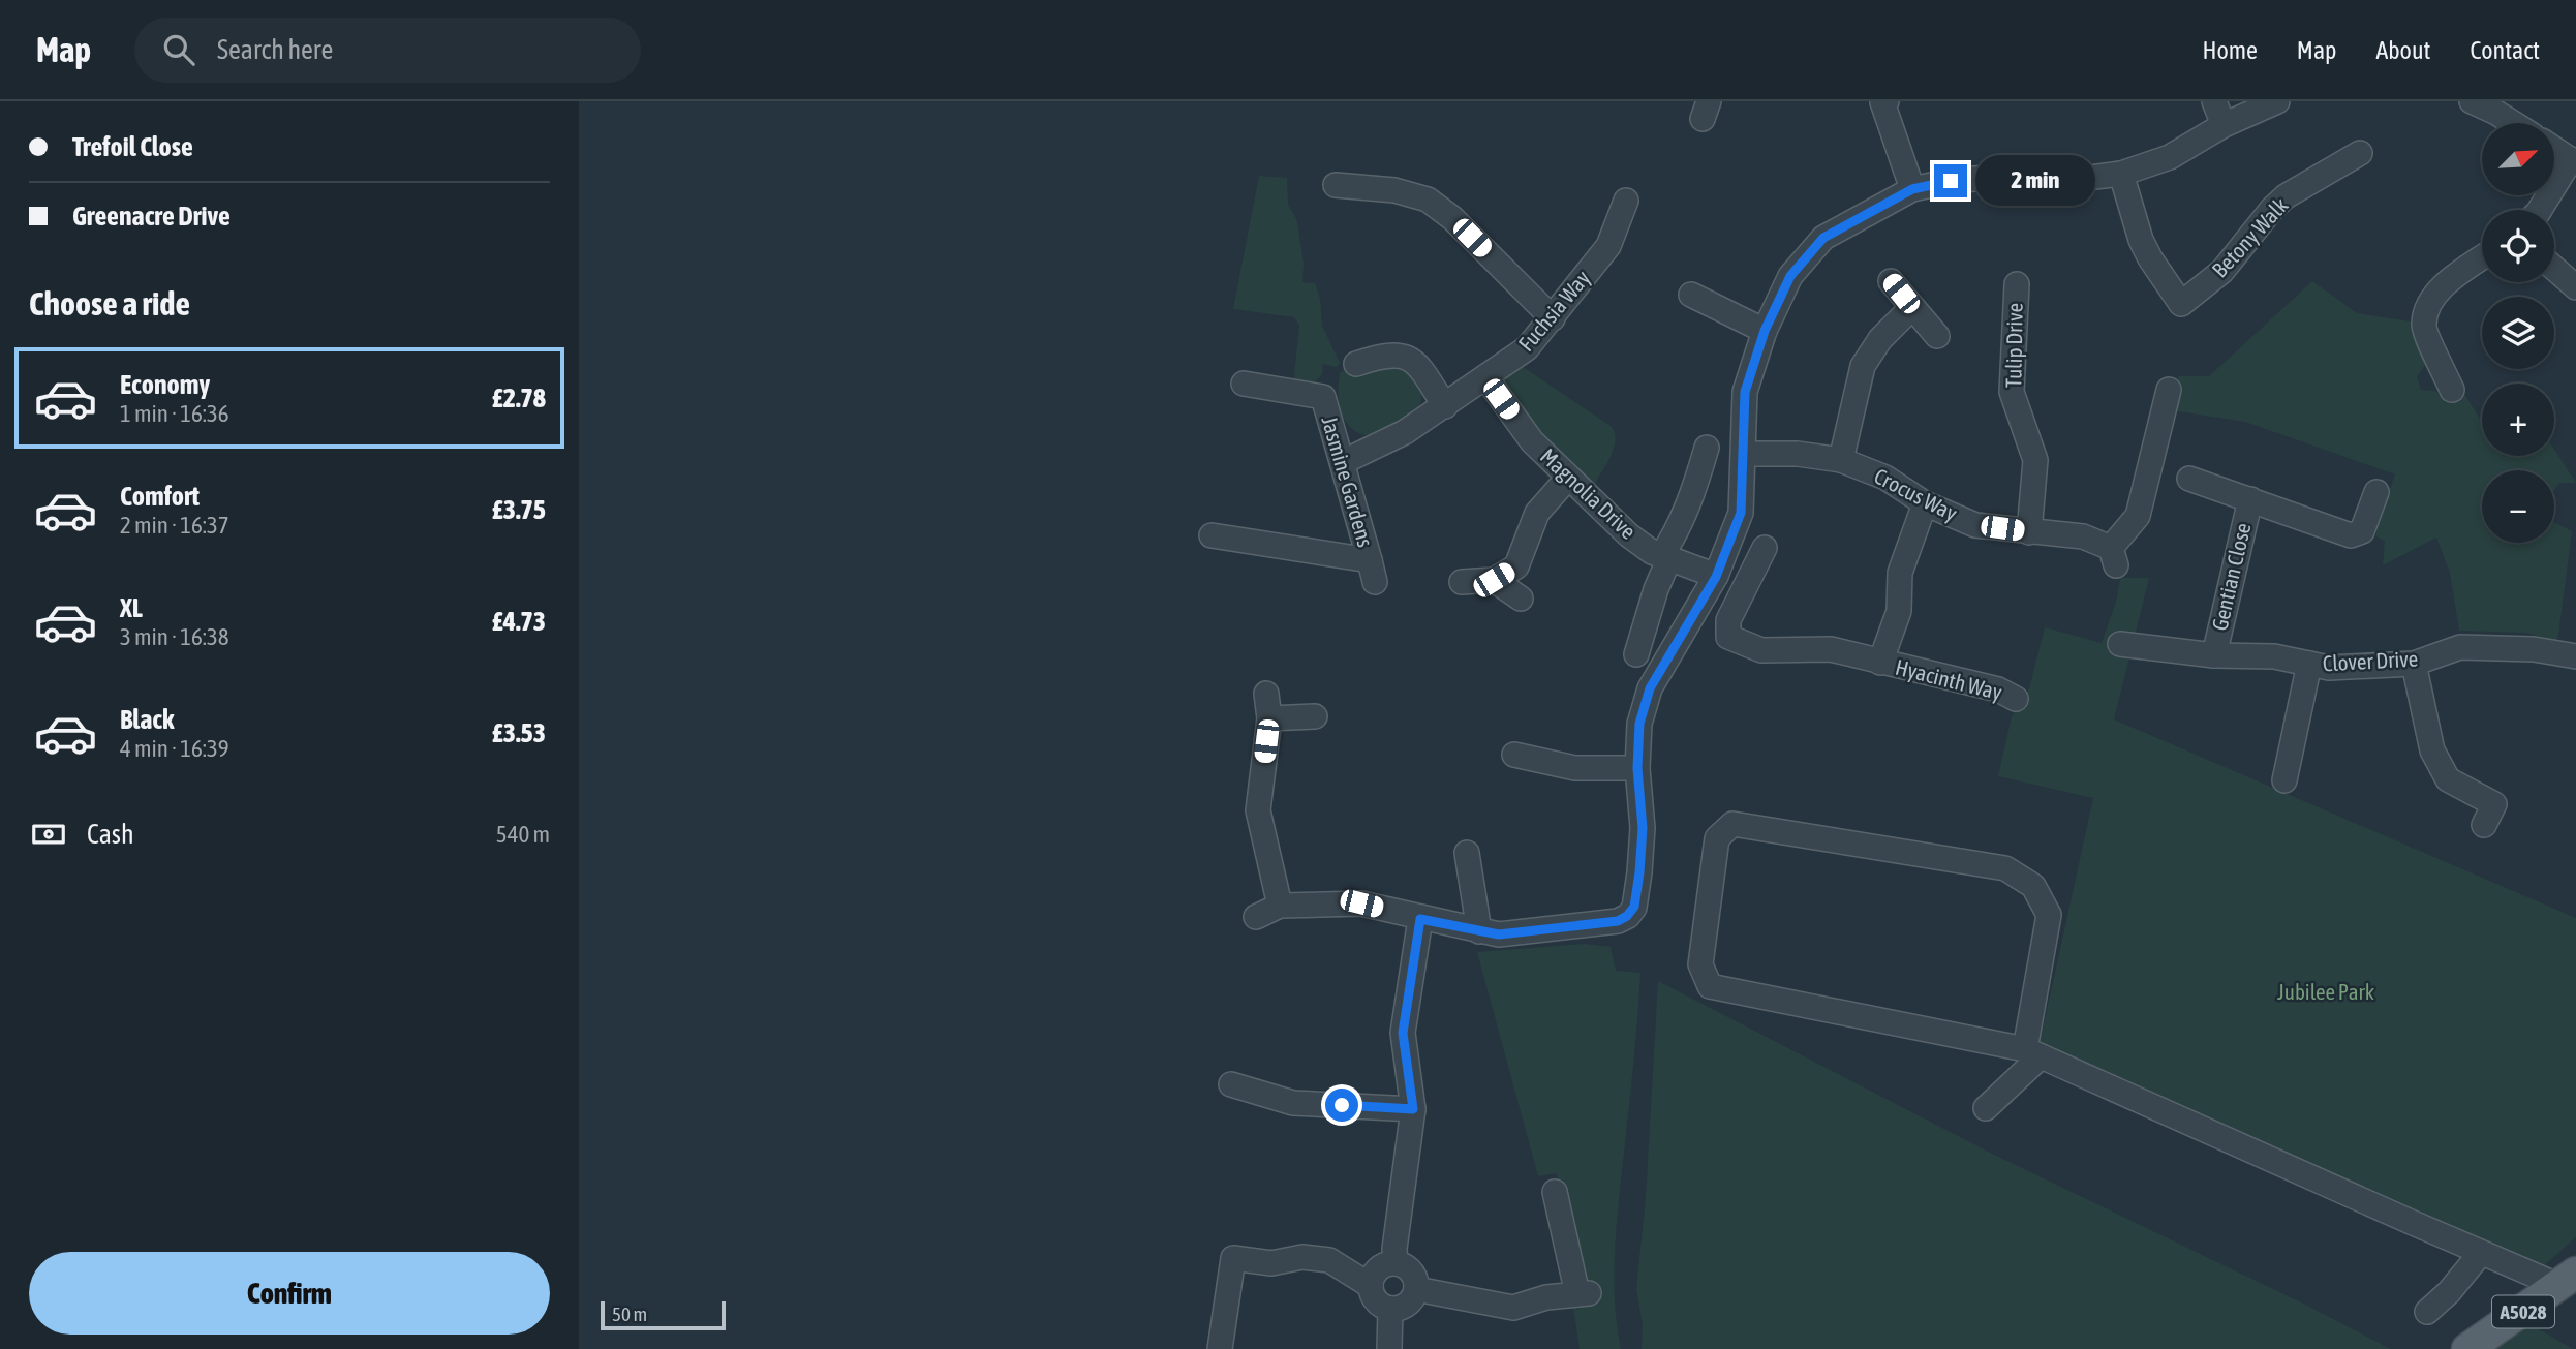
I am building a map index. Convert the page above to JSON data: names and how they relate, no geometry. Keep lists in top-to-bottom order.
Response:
{
  "streets": {
    "main road": ["A5028"],
    "street": [
      "Betony Walk",
      "Fuchsia Way",
      "Tulip Drive",
      "Jasmine Gardens",
      "Magnolia Drive",
      "Crocus Way",
      "Gentian Close",
      "Clover Drive",
      "Hyacinth Way"
    ]
  },
  "crossings": [
    ["Fuchsia Way", "Jasmine Gardens"],
    ["Fuchsia Way", "Magnolia Drive"],
    ["Tulip Drive", "Crocus Way"],
    ["Crocus Way", "Hyacinth Way"],
    ["Gentian Close", "Clover Drive"]
  ],
  "parks": ["Jubilee Park"],
  "scale_bar": "50 m",
  "north": "top right",
  "page": {
    "header": "Map",
    "search": "Search here",
    "nav": [
      "Home",
      "Map",
      "About",
      "Contact"
    ],
    "banner": ["Trefoil Close", "Greenacre Drive"],
    "map_buttons": ["+", "−"],
    "bubble": "2 min",
    "heading": "Choose a ride",
    "list": [
      {
        "name": "Economy",
        "note": "1 min · 16:36",
        "value": "£2.78"
      },
      {
        "name": "Comfort",
        "note": "2 min · 16:37",
        "value": "£3.75"
      },
      {
        "name": "XL",
        "note": "3 min · 16:38",
        "value": "£4.73"
      },
      {
        "name": "Black",
        "note": "4 min · 16:39",
        "value": "£3.53"
      }
    ],
    "pay": ["Cash", "540 m"],
    "buttons": "Confirm",
    "scale": "50 m"
  }
}
